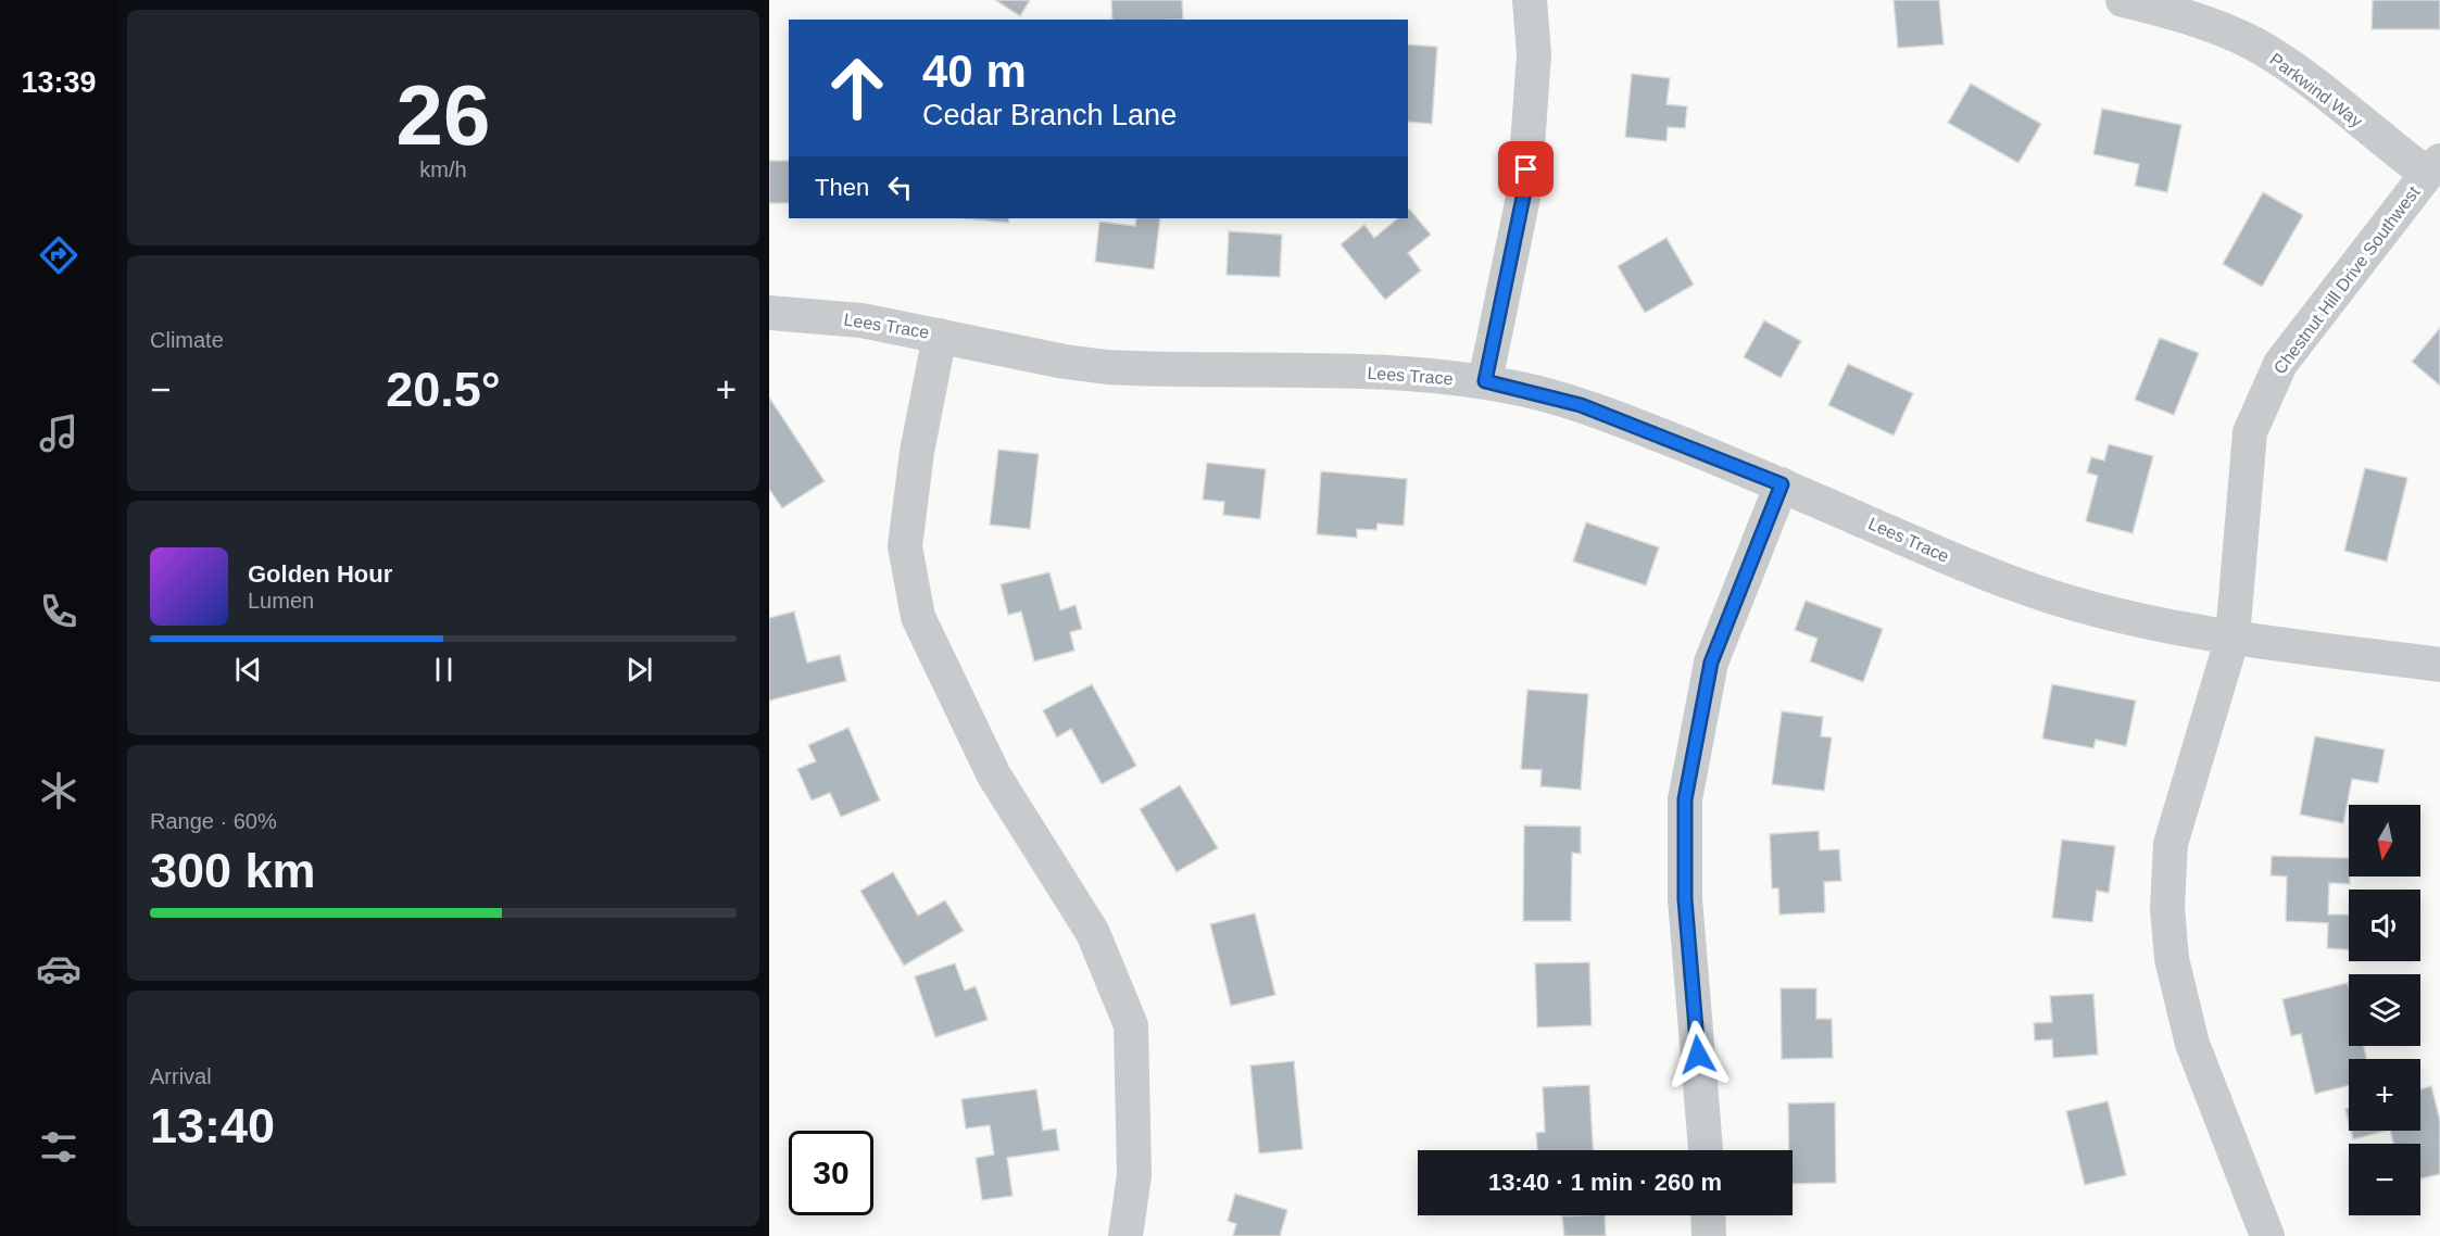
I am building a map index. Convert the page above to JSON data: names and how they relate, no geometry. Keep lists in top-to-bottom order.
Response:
{
  "streets": {
    "street": ["Parkwind Way", "Chestnut Hill Drive Southwest", "Lees Trace"]
  },
  "crossings": [
    ["Parkwind Way", "Chestnut Hill Drive Southwest"],
    ["Chestnut Hill Drive Southwest", "Lees Trace"]
  ],
  "north": "bottom",
  "page": {
    "tabs": "13:39",
    "tile": [
      ["26", "km/h"],
      "Climate",
      ["Range · 60%", "300 km"],
      ["Arrival", "13:40"]
    ],
    "turn": ["40 m", "Cedar Branch Lane"],
    "then": "Then",
    "heat": ["−", "20.5°", "+"],
    "song": ["Golden Hour", "Lumen"],
    "map_buttons": ["+", "−"],
    "limit": "30",
    "trip": "13:40 · 1 min · 260 m"
  }
}
